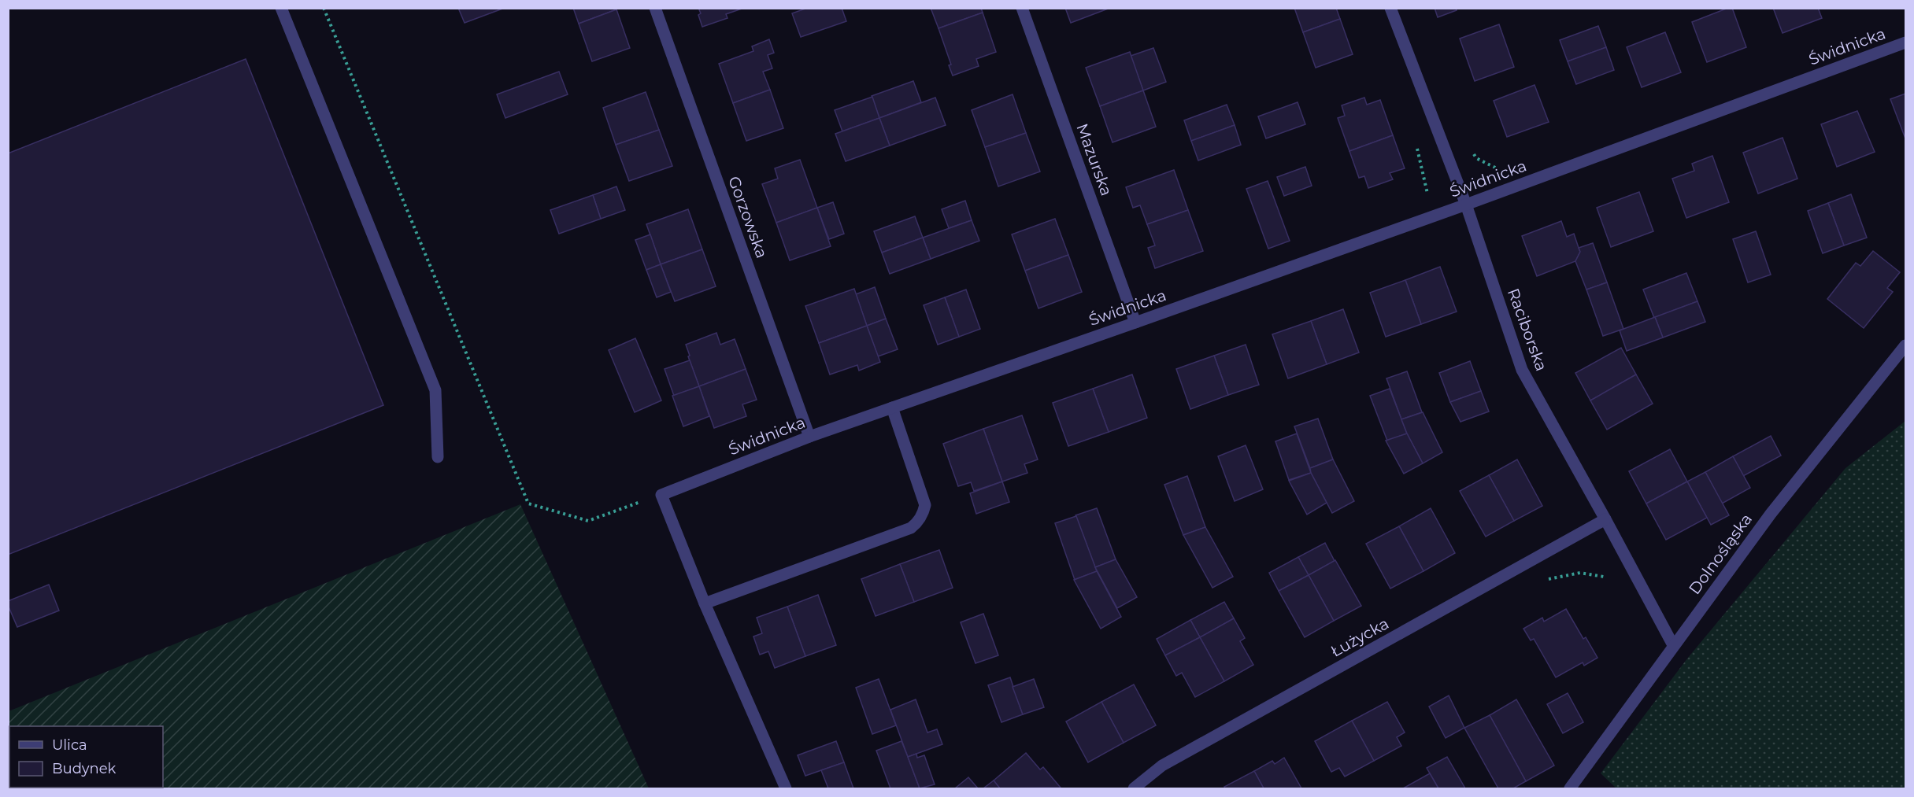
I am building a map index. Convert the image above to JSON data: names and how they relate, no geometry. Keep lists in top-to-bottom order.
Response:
{
  "streets": {
    "street": [
      "Świdnicka",
      "Mazurska",
      "Gorzowska",
      "Raciborska",
      "Dolnośląska",
      "Łużycka"
    ]
  },
  "crossings": [
    ["Świdnicka", "Mazurska"],
    ["Świdnicka", "Gorzowska"],
    ["Świdnicka", "Raciborska"],
    ["Raciborska", "Dolnośląska"],
    ["Raciborska", "Łużycka"]
  ],
  "legend": ["Ulica", "Budynek"]
}
